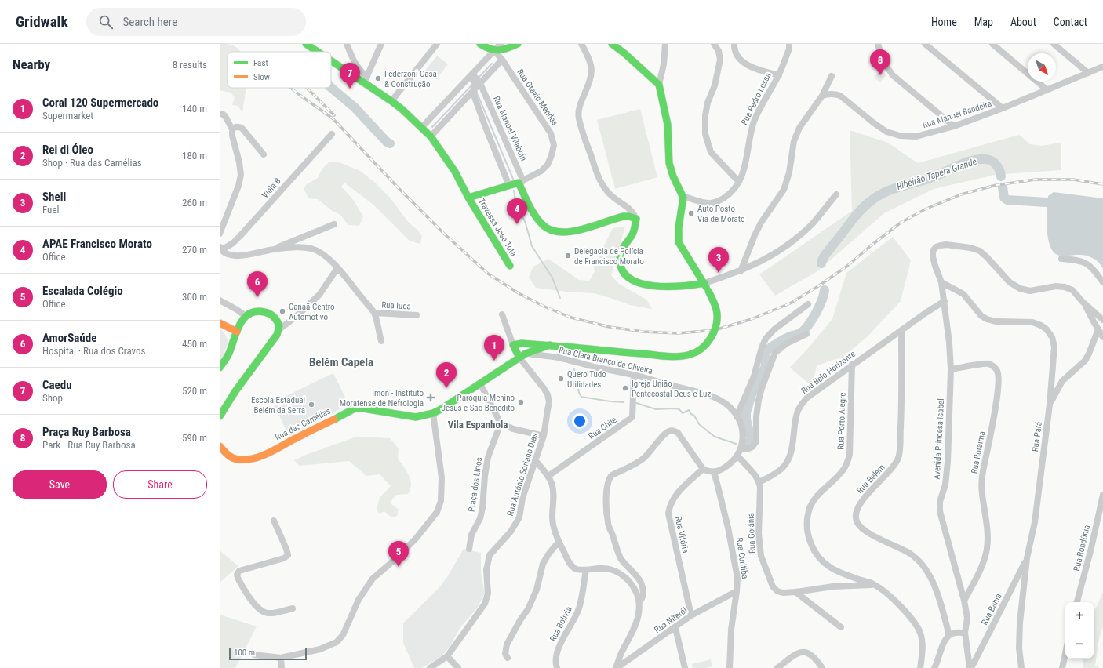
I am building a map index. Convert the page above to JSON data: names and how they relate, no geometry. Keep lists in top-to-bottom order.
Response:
{
  "streets": {
    "main road": ["Travessa José Tota", "Rua das Camélias"],
    "street": [
      "Rua Otávio Mendes",
      "Rua Pedro Lessa",
      "Rua Manoel Bandeira",
      "Rua Manoel Vilaboin",
      "Viela B",
      "Rua Iuca",
      "Rua Clara Branco de Oliveira",
      "Rua Belo Horizonte",
      "Rua Porto Alegre",
      "Rua Chile",
      "Rua Pará",
      "Avenida Princesa Isabel",
      "Rua Roraima",
      "Rua Antônio Soriano Dias",
      "Rua Belém",
      "Praça dos Lirios",
      "Rua Goiânia",
      "Rua Vitória",
      "Rua Rondônia",
      "Rua Curitiba",
      "Rua Bahia",
      "Rua Niterói",
      "Rua Bolívia"
    ]
  },
  "crossings": [
    ["Rua Otávio Mendes", "Rua Manoel Vilaboin"],
    ["Rua Clara Branco de Oliveira", "Rua das Camélias"],
    ["Rua Clara Branco de Oliveira", "Rua Chile"],
    ["Rua Clara Branco de Oliveira", "Rua Antônio Soriano Dias"],
    ["Rua Clara Branco de Oliveira", "Rua Curitiba"],
    ["Rua Belo Horizonte", "Rua Porto Alegre"],
    ["Rua Belo Horizonte", "Avenida Princesa Isabel"],
    ["Rua Belo Horizonte", "Rua Belém"],
    ["Rua Belo Horizonte", "Rua Goiânia"],
    ["Rua Porto Alegre", "Rua Goiânia"],
    ["Rua das Camélias", "Rua Antônio Soriano Dias"],
    ["Rua Pará", "Avenida Princesa Isabel"],
    ["Rua Pará", "Rua Bahia"],
    ["Avenida Princesa Isabel", "Rua Roraima"],
    ["Avenida Princesa Isabel", "Rua Bahia"],
    ["Rua Vitória", "Rua Niterói"],
    ["Rua Curitiba", "Rua Niterói"]
  ],
  "districts": ["Belém Capela", "Vila Espanhola"],
  "water": ["Ribeirão Tapera Grande"],
  "places": {
    "other": [
      "Federzoni Casa & Construção",
      "Auto Posto Via de Morato",
      "Delegacia de Polícia de Francisco Morato",
      "Canaã Centro Automotivo",
      "Quero Tudo Utilidades",
      "Igreja União Pentecostal Deus e Luz",
      "Paróquia Menino Jesus e São Benedito",
      "Escola Estadual Belém da Serra"
    ],
    "health": ["Imon - Instituto Moratense de Nefrologia"]
  },
  "legend": ["Fast", "Slow"],
  "scale_bar": "100 m",
  "north": "bottom right",
  "page": {
    "header": "Gridwalk",
    "search": "Search here",
    "nav": [
      "Home",
      "Map",
      "About",
      "Contact"
    ],
    "heading": ["Nearby", "8 results"],
    "pins": [
      "8",
      "7",
      "4",
      "3",
      "6",
      "1",
      "2",
      "5"
    ],
    "list": [
      {
        "mark": "1",
        "name": "Coral 120 Supermercado",
        "note": "Supermarket",
        "value": "140 m"
      },
      {
        "mark": "2",
        "name": "Rei di Óleo",
        "note": "Shop · Rua das Camélias",
        "value": "180 m"
      },
      {
        "mark": "3",
        "name": "Shell",
        "note": "Fuel",
        "value": "260 m"
      },
      {
        "mark": "4",
        "name": "APAE Francisco Morato",
        "note": "Office",
        "value": "270 m"
      },
      {
        "mark": "5",
        "name": "Escalada Colégio",
        "note": "Office",
        "value": "300 m"
      },
      {
        "mark": "6",
        "name": "AmorSaúde",
        "note": "Hospital · Rua dos Cravos",
        "value": "450 m"
      },
      {
        "mark": "7",
        "name": "Caedu",
        "note": "Shop",
        "value": "520 m"
      },
      {
        "mark": "8",
        "name": "Praça Ruy Barbosa",
        "note": "Park · Rua Ruy Barbosa",
        "value": "590 m"
      }
    ],
    "buttons": ["Save", "Share"],
    "map_buttons": ["+", "−"],
    "scale": "100 m"
  }
}
